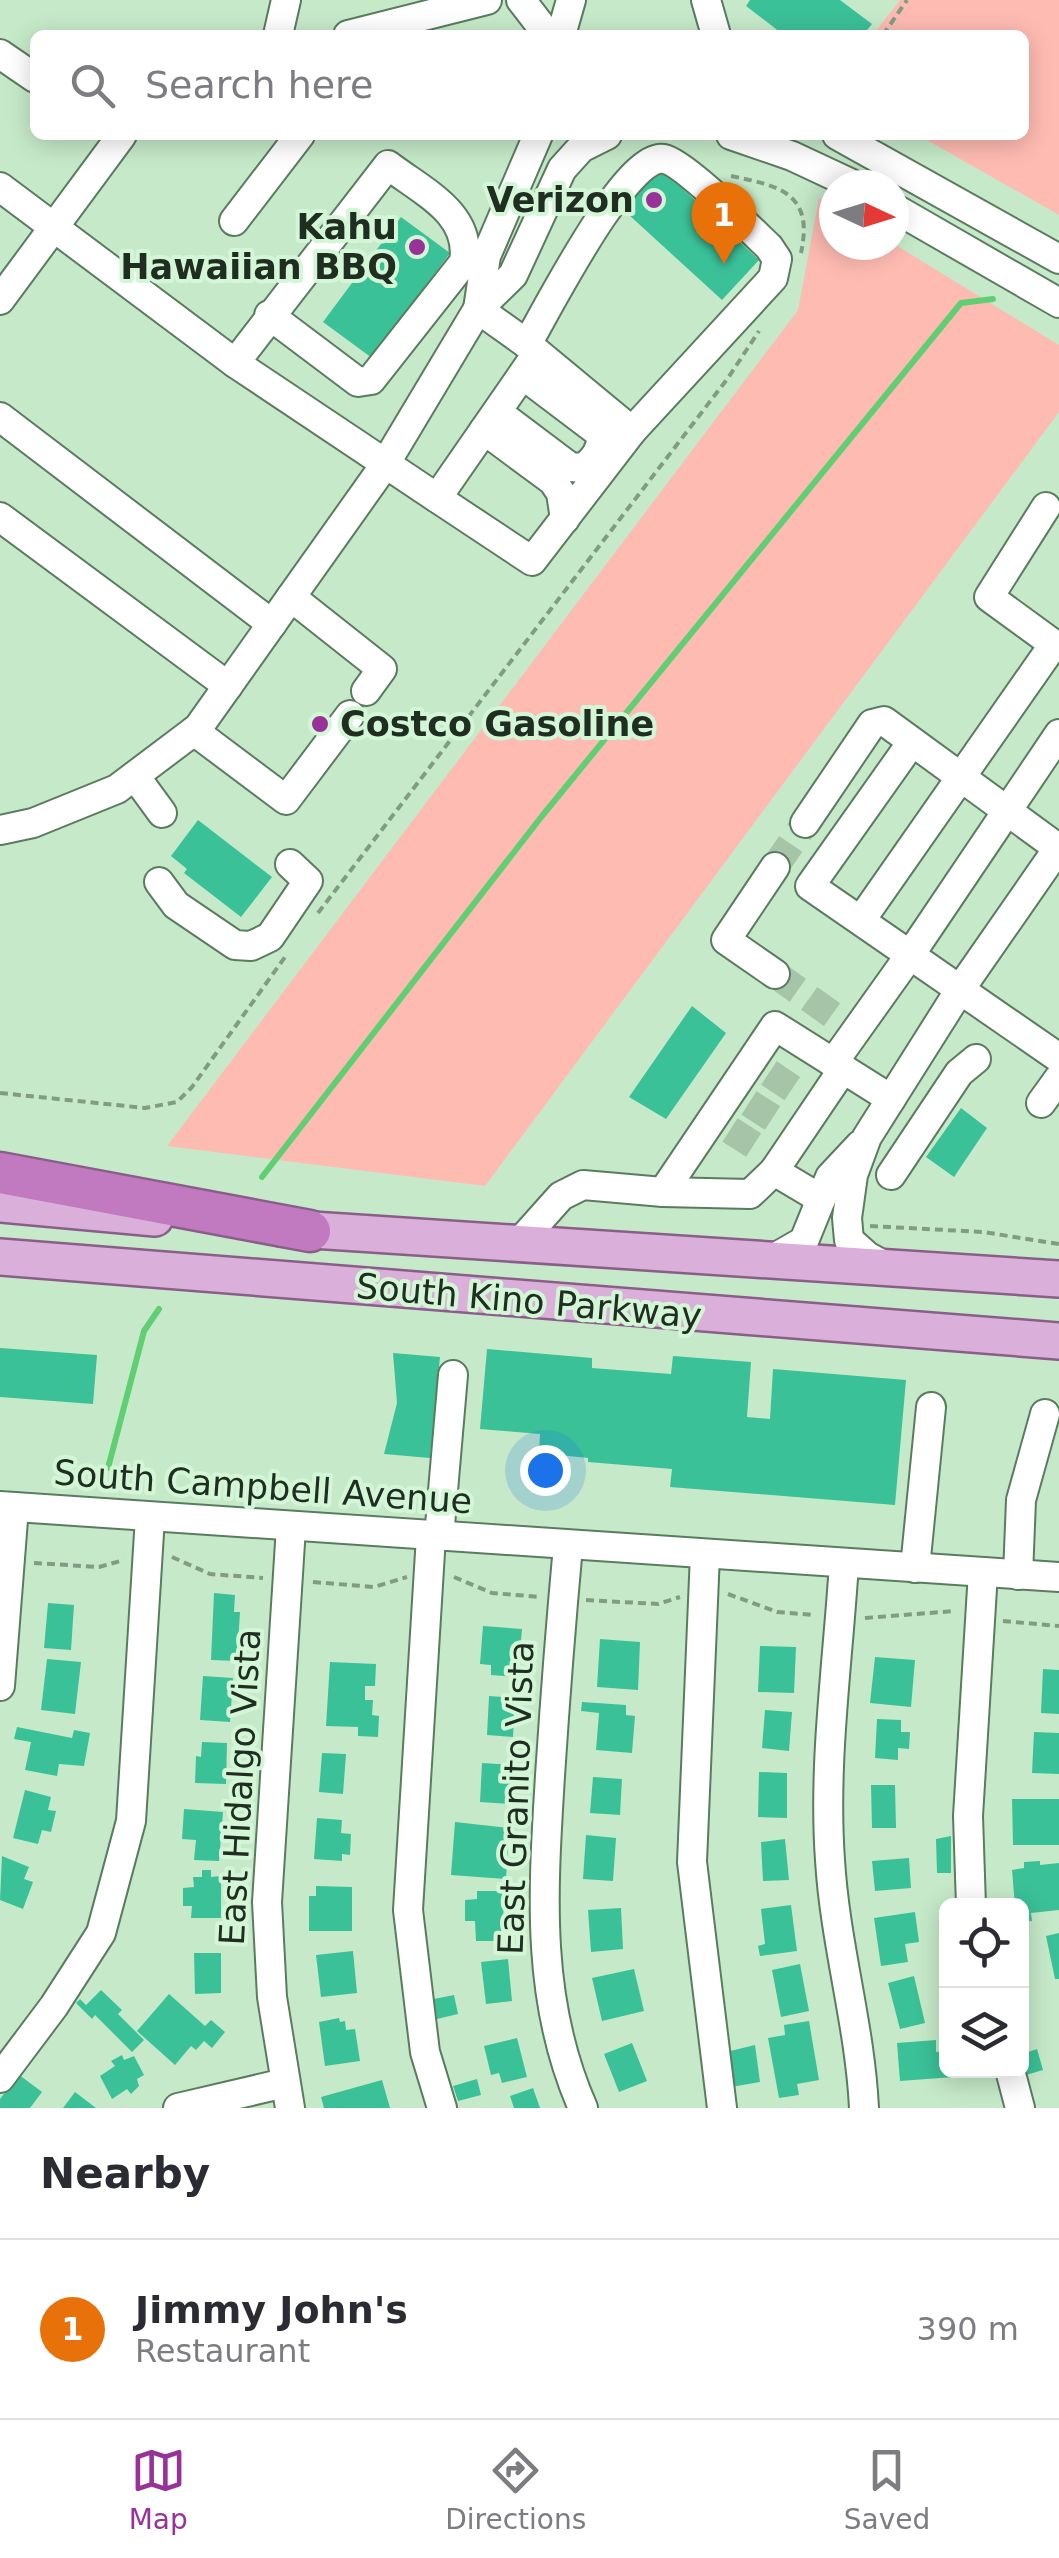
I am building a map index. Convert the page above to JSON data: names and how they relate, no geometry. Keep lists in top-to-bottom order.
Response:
{
  "streets": {
    "main road": ["South Kino Parkway"],
    "street": ["South Campbell Avenue", "East Hidalgo Vista", "East Granito Vista"]
  },
  "crossings": [
    ["South Campbell Avenue", "East Hidalgo Vista"],
    ["South Campbell Avenue", "East Granito Vista"]
  ],
  "places": ["Verizon", "Kahu Hawaiian BBQ", "Costco Gasoline"],
  "north": "right",
  "page": {
    "search": "Search here",
    "pins": "1",
    "heading": "Nearby",
    "list": [
      {
        "mark": "1",
        "name": "Jimmy John's",
        "note": "Restaurant",
        "value": "390 m"
      }
    ],
    "nav": ["Map", "Directions", "Saved"]
  }
}
